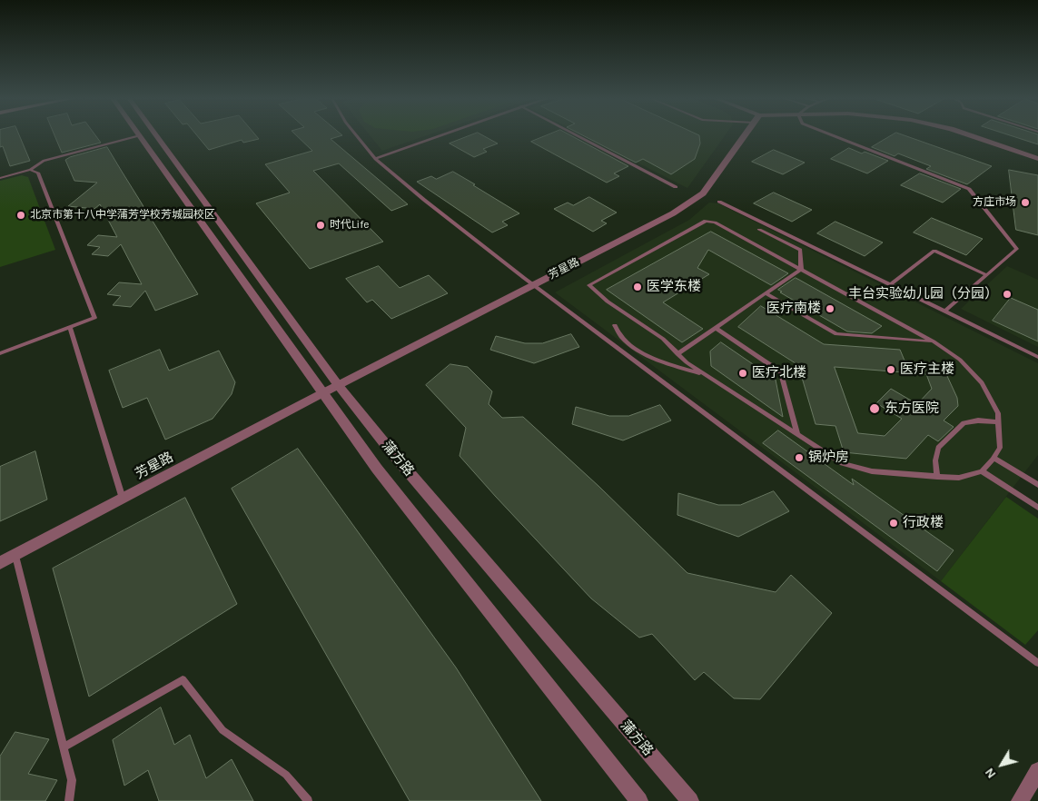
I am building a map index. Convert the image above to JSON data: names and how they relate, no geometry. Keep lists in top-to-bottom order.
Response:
{
  "streets": {
    "street": ["芳星路", "蒲方路"]
  },
  "crossings": [
    ["芳星路", "蒲方路"]
  ],
  "places": [
    "方庄市场",
    "北京市第十八中学蒲芳学校芳城园校区",
    "时代Life",
    "医学东楼",
    "丰台实验幼儿园（分园）",
    "医疗南楼",
    "医疗主楼",
    "医疗北楼",
    "东方医院",
    "锅炉房",
    "行政楼"
  ],
  "north": "bottom left"
}
